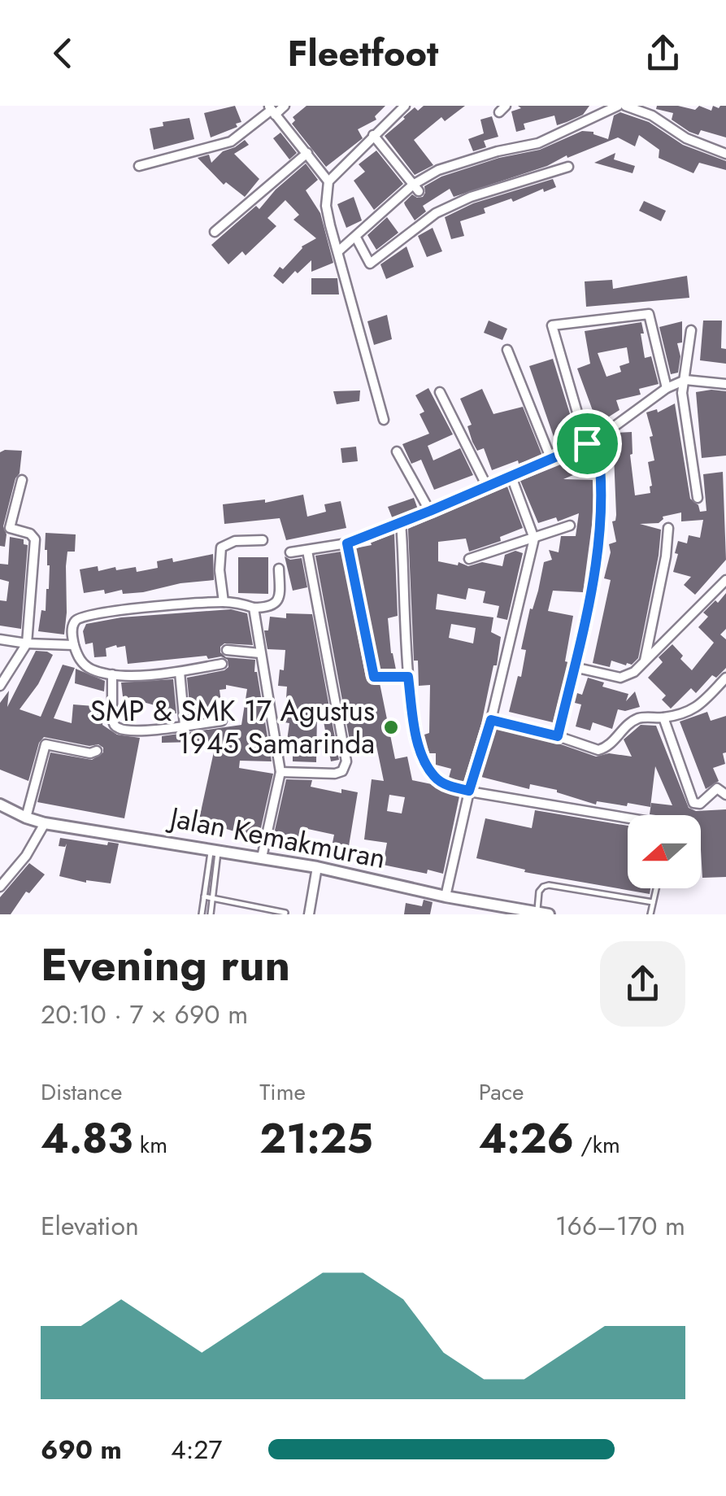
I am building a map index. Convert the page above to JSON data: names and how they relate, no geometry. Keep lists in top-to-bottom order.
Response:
{
  "streets": {
    "street": ["Jalan Kemakmuran"]
  },
  "places": ["SMP & SMK 17 Agustus 1945 Samarinda"],
  "north": "left",
  "page": {
    "header": "Fleetfoot",
    "heading": ["Evening run", "20:10 · 7 × 690 m"],
    "stats": [
      ["Distance", "4.83 km"],
      ["Time", "21:25"],
      ["Pace", "4:26 /km"]
    ],
    "chart": ["Elevation", "166–170 m"],
    "list": [
      {
        "name": "690 m",
        "note": "4:27"
      }
    ]
  }
}
